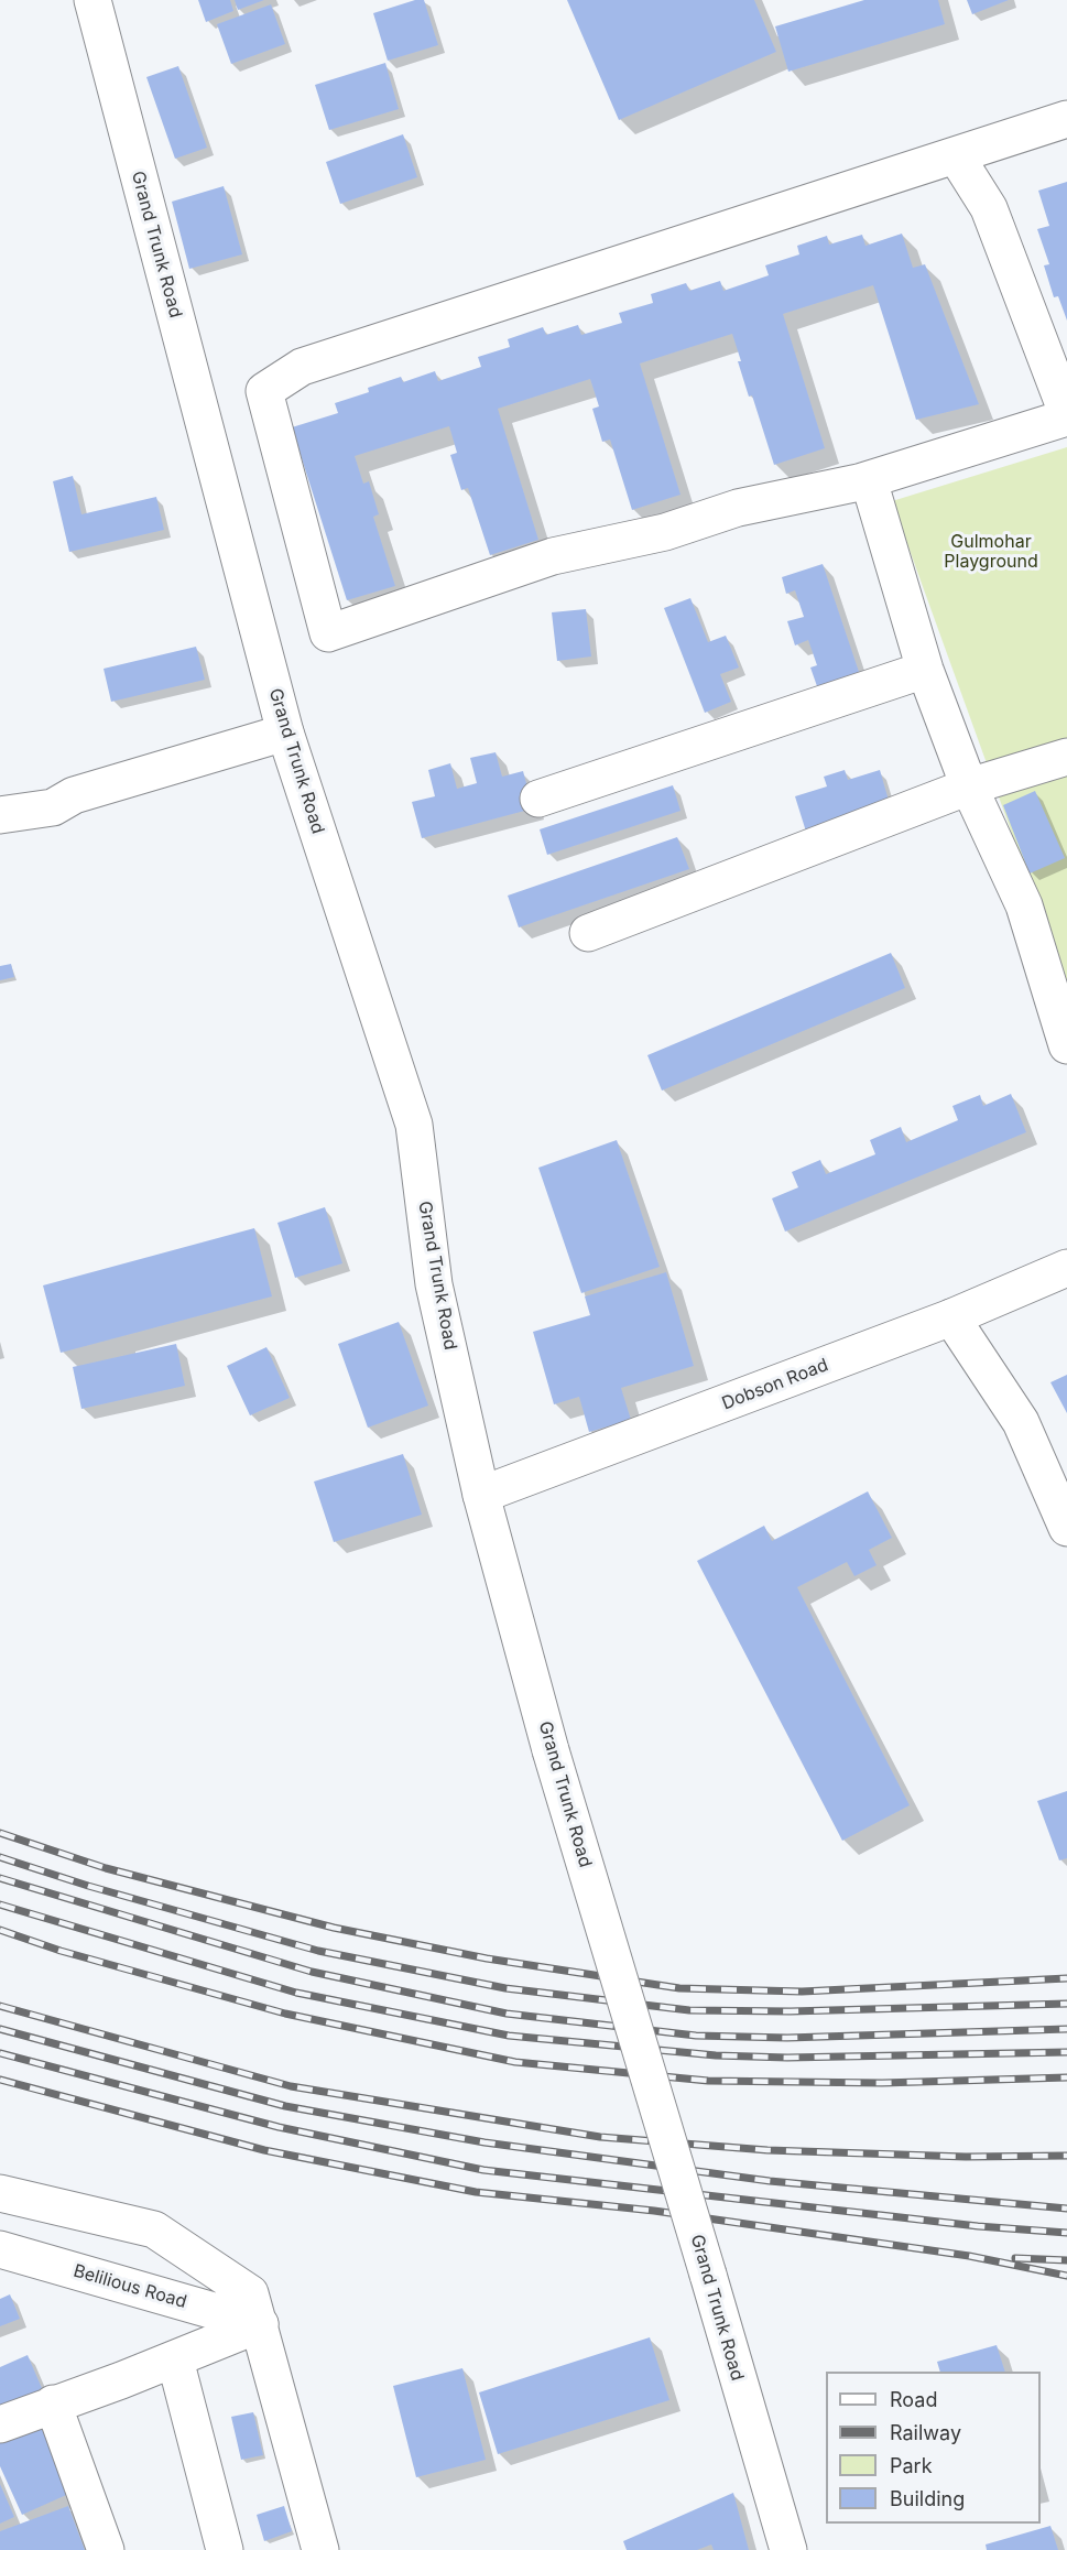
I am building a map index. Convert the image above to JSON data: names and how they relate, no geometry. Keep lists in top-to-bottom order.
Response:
{
  "streets": {
    "street": ["Grand Trunk Road", "Dobson Road", "Belilious Road"]
  },
  "crossings": [
    ["Grand Trunk Road", "Dobson Road"]
  ],
  "parks": ["Gulmohar Playground"],
  "legend": [
    "Road",
    "Railway",
    "Park",
    "Building"
  ]
}
